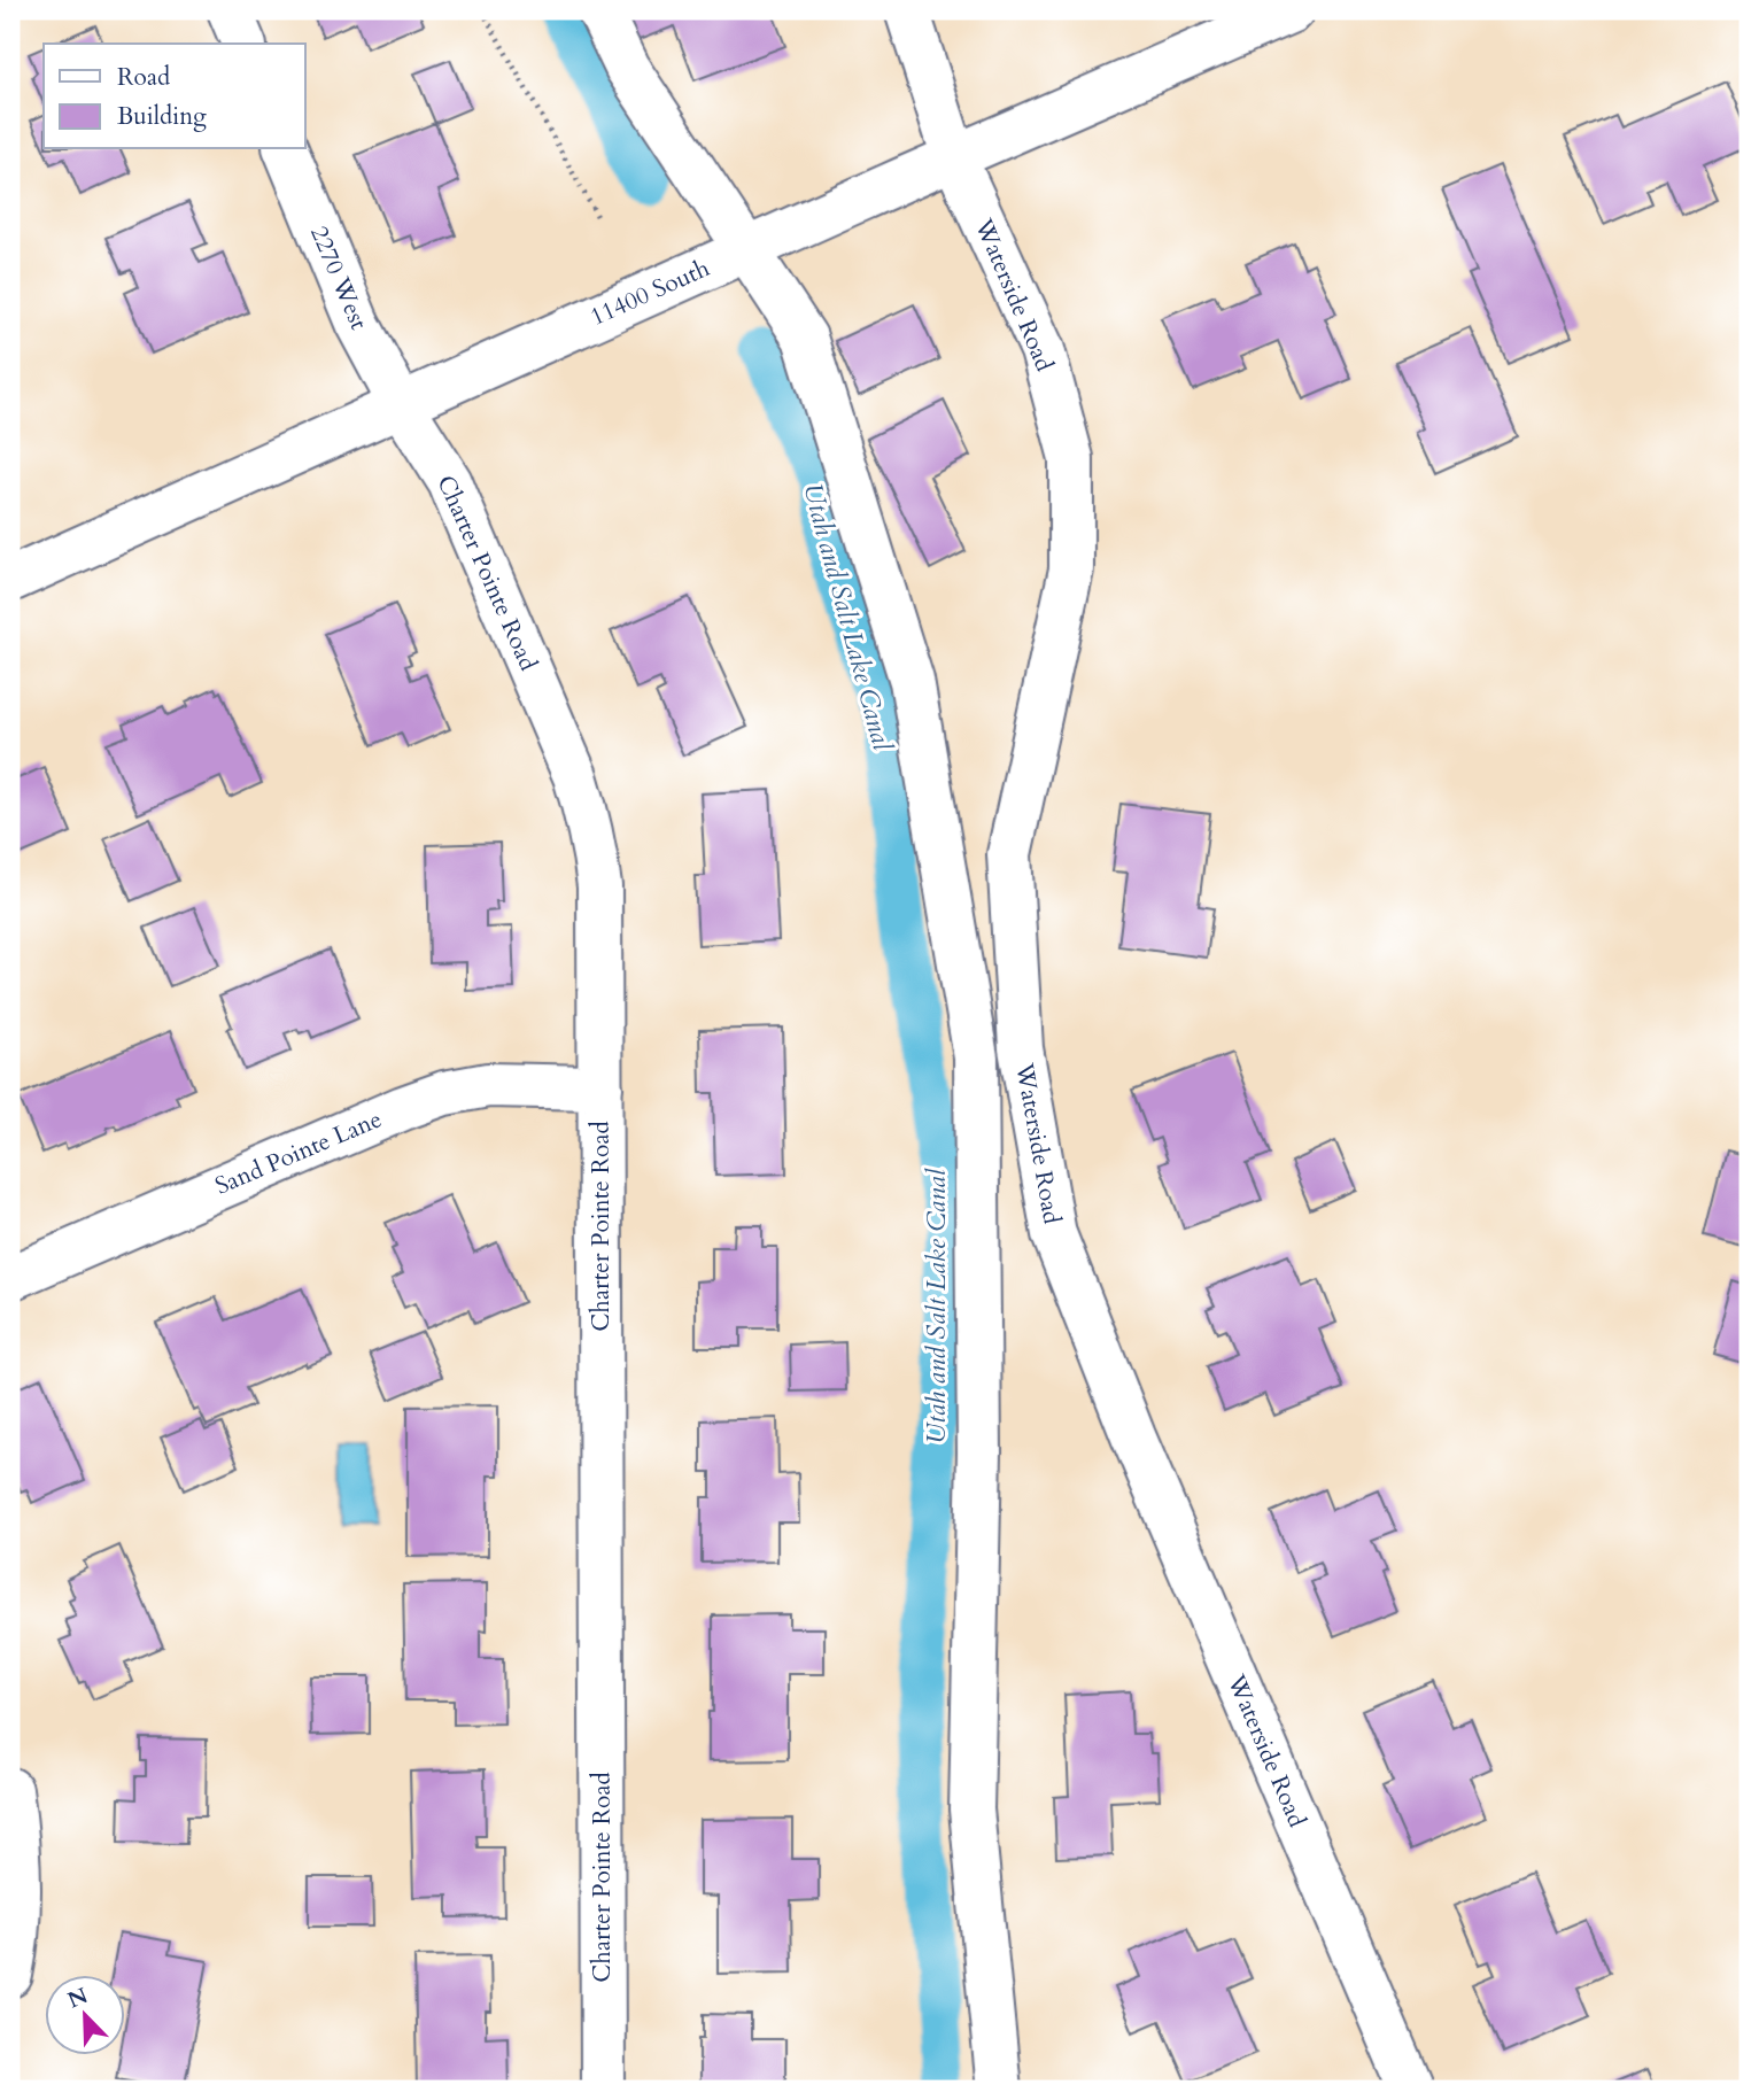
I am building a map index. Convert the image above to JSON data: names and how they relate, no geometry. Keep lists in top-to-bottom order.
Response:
{
  "streets": {
    "street": [
      "2270 West",
      "11400 South",
      "Waterside Road",
      "Charter Pointe Road",
      "Sand Pointe Lane"
    ]
  },
  "crossings": [
    ["2270 West", "11400 South"],
    ["2270 West", "Charter Pointe Road"],
    ["11400 South", "Waterside Road"],
    ["11400 South", "Charter Pointe Road"],
    ["Charter Pointe Road", "Sand Pointe Lane"]
  ],
  "water": ["Utah and Salt Lake Canal"],
  "legend": ["Road", "Building"],
  "north": "top left"
}
